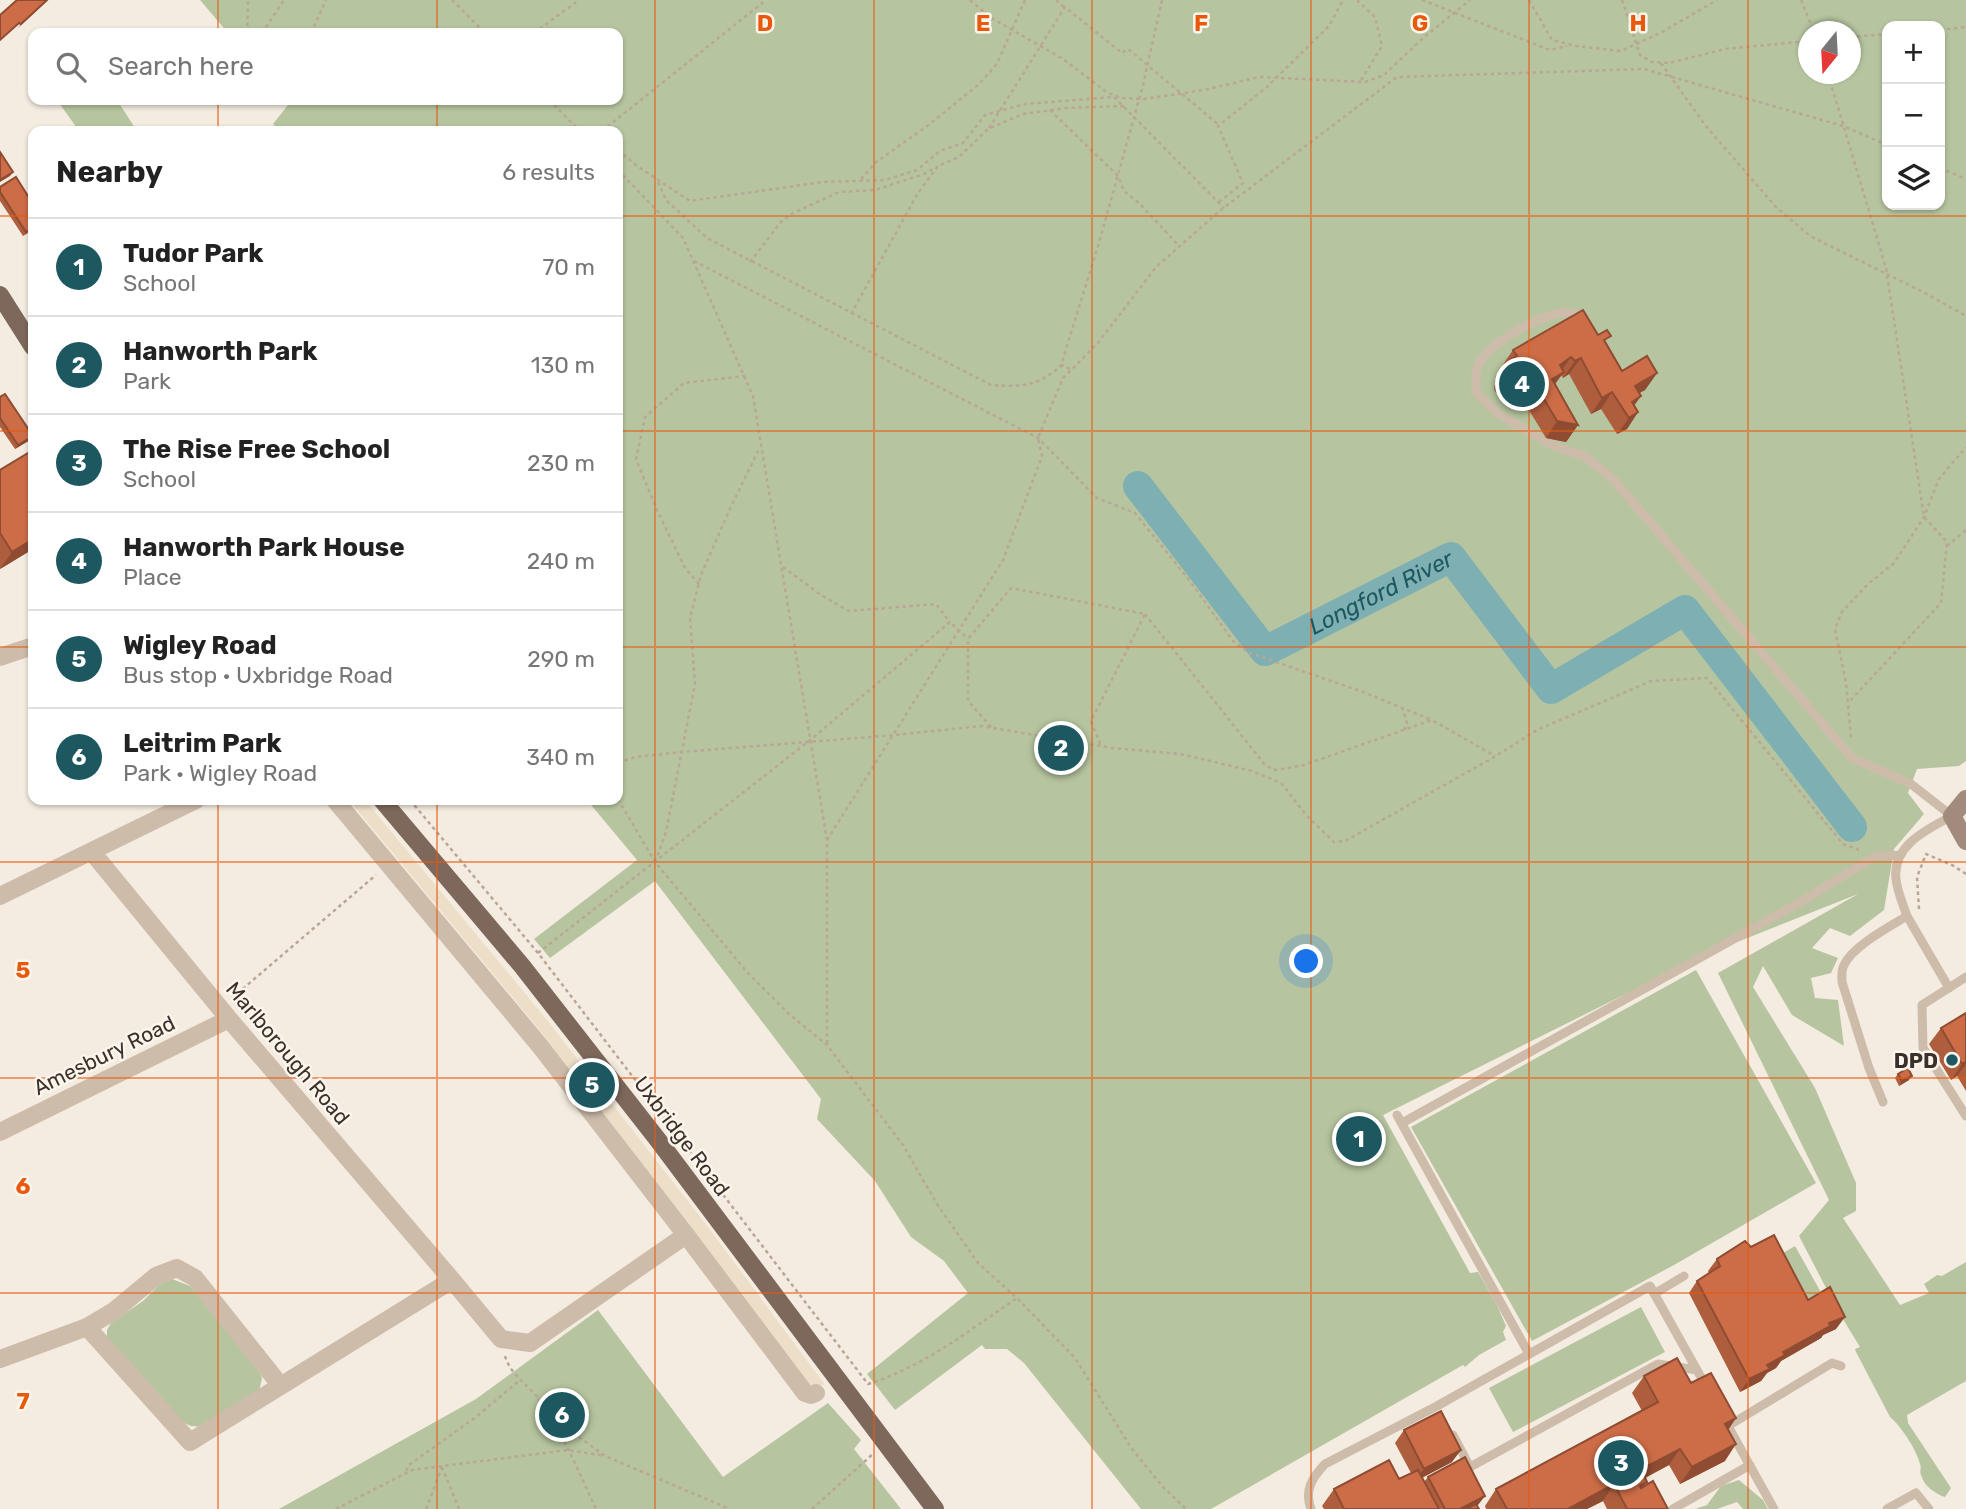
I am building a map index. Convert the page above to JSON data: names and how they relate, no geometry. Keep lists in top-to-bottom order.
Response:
{
  "streets": {
    "main road": ["Uxbridge Road"],
    "street": ["Marlborough Road", "Amesbury Road"]
  },
  "crossings": [
    ["Marlborough Road", "Amesbury Road"]
  ],
  "water": ["Longford River"],
  "places": ["DPD"],
  "north": "bottom",
  "page": {
    "map_buttons": ["+", "−"],
    "search": "Search here",
    "heading": ["Nearby", "6 results"],
    "list": [
      {
        "mark": "1",
        "name": "Tudor Park",
        "note": "School",
        "value": "70 m"
      },
      {
        "mark": "2",
        "name": "Hanworth Park",
        "note": "Park",
        "value": "130 m"
      },
      {
        "mark": "3",
        "name": "The Rise Free School",
        "note": "School",
        "value": "230 m"
      },
      {
        "mark": "4",
        "name": "Hanworth Park House",
        "note": "Place",
        "value": "240 m"
      },
      {
        "mark": "5",
        "name": "Wigley Road",
        "note": "Bus stop · Uxbridge Road",
        "value": "290 m"
      },
      {
        "mark": "6",
        "name": "Leitrim Park",
        "note": "Park · Wigley Road",
        "value": "340 m"
      }
    ],
    "pins": [
      "4",
      "2",
      "5",
      "1",
      "6",
      "3"
    ]
  },
  "grid": {
    "columns": [
      "D",
      "E",
      "F",
      "G",
      "H"
    ],
    "rows": ["5", "6", "7"]
  }
}
